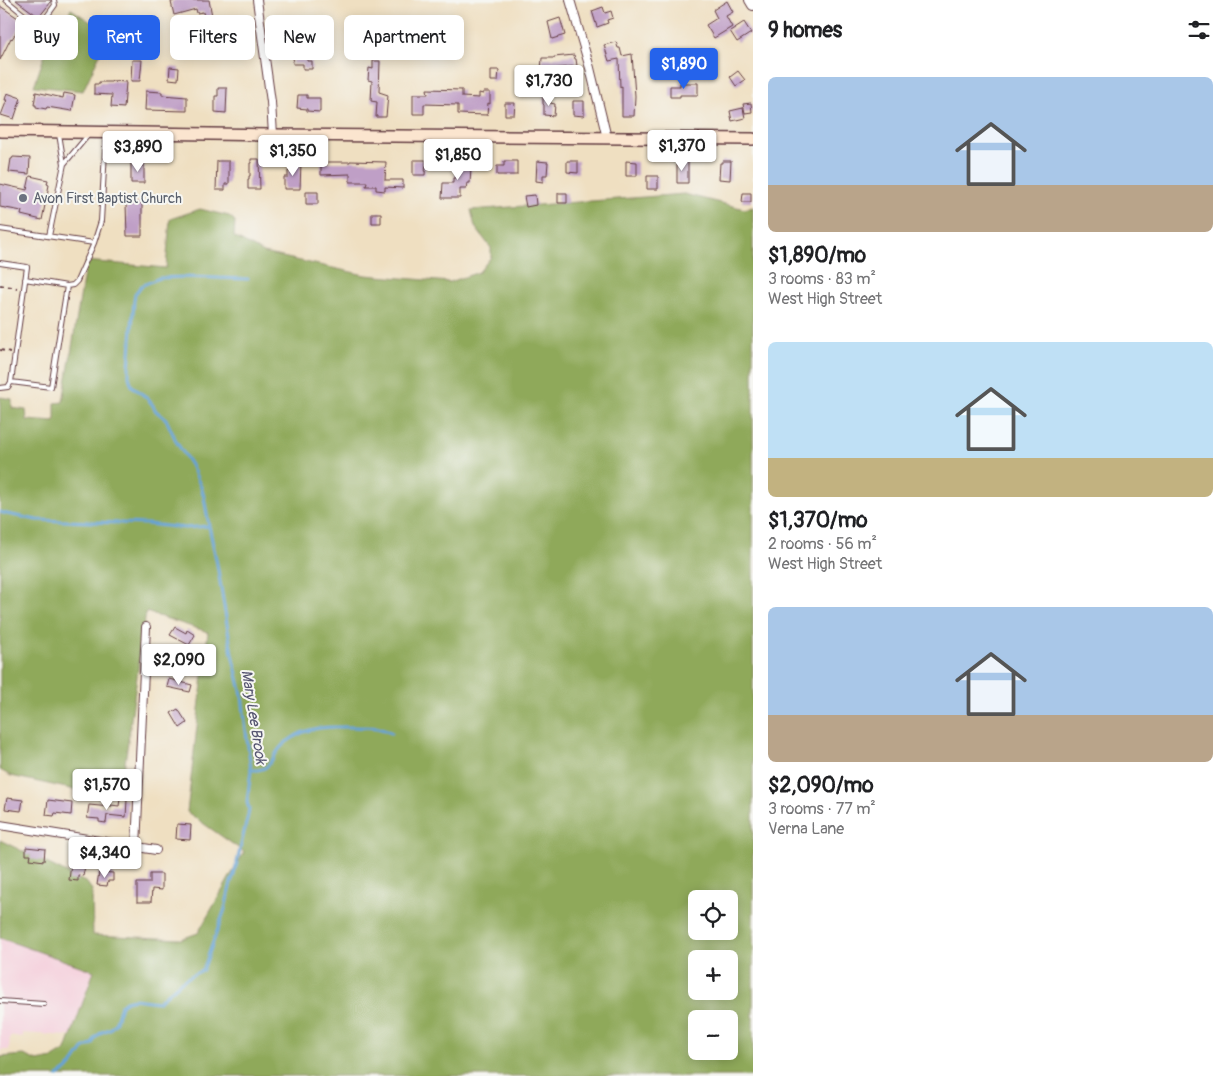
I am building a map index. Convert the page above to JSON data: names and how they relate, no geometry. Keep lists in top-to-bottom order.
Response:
{
  "water": ["Mary Lee Brook"],
  "places": ["Avon First Baptist Church"],
  "page": {
    "heading": "9 homes",
    "chip": [
      "Buy",
      "Rent",
      "Filters",
      "New",
      "Apartment"
    ],
    "price": [
      "$1,890",
      "$1,730",
      "$1,370",
      "$3,890",
      "$1,350",
      "$1,850",
      "$2,090",
      "$1,570",
      "$4,340"
    ],
    "list": [
      {
        "name": "$1,890/mo",
        "note": "3 rooms · 83 m² · West High Street"
      },
      {
        "name": "$1,370/mo",
        "note": "2 rooms · 56 m² · West High Street"
      },
      {
        "name": "$2,090/mo",
        "note": "3 rooms · 77 m² · Verna Lane"
      }
    ],
    "map_buttons": ["+", "−"]
  }
}
